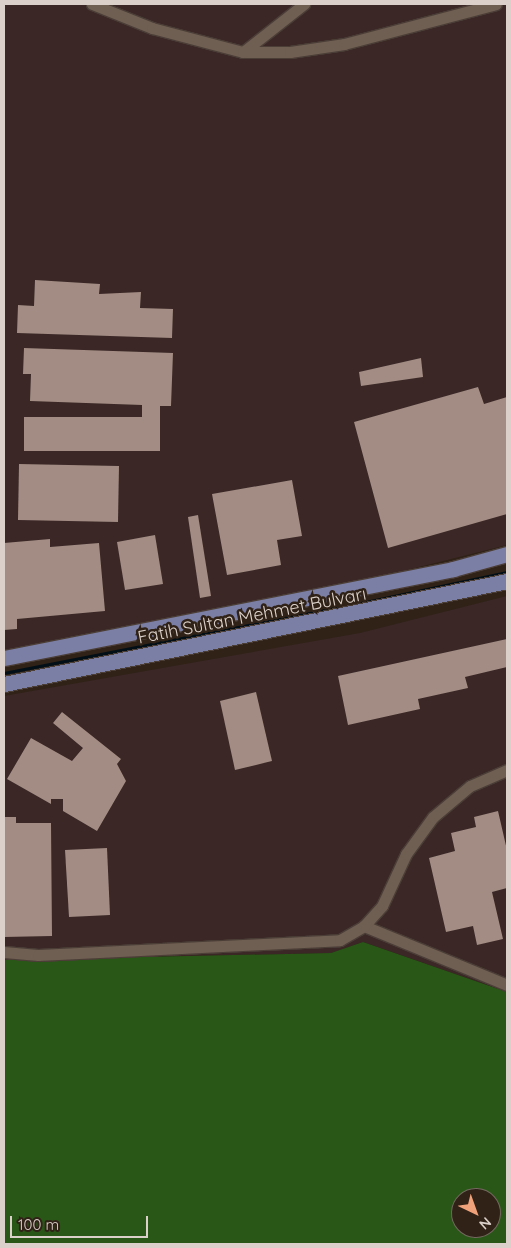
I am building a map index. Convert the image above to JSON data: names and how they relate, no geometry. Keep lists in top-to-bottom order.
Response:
{
  "streets": {
    "main road": ["Fatih Sultan Mehmet Bulvarı"]
  },
  "scale_bar": "100 m",
  "north": "bottom right"
}
